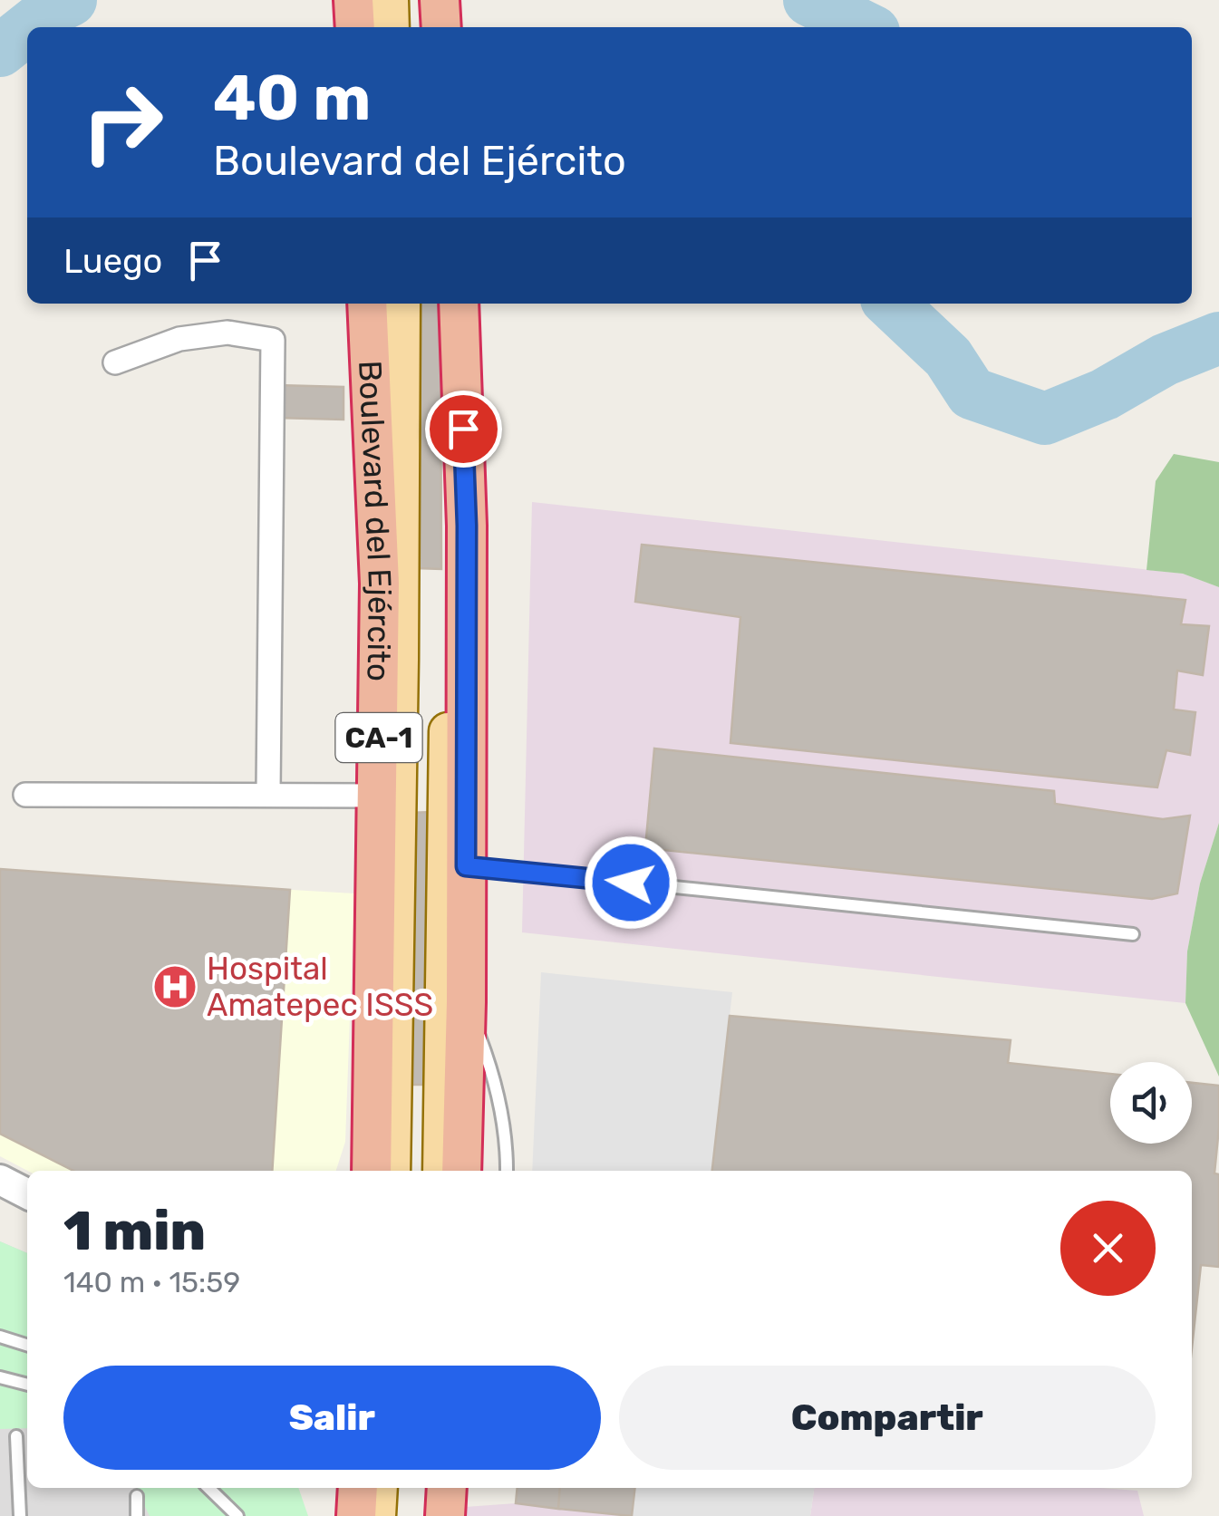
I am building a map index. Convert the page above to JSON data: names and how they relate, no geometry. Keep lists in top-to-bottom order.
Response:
{
  "streets": {
    "highway": ["Boulevard del Ejército", "CA-1"]
  },
  "places": {
    "hospital": ["Hospital Amatepec ISSS"]
  },
  "page": {
    "turn": ["40 m", "Boulevard del Ejército"],
    "then": "Luego",
    "heading": ["1 min", "140 m · 15:59"],
    "buttons": ["Salir", "Compartir"]
  }
}
